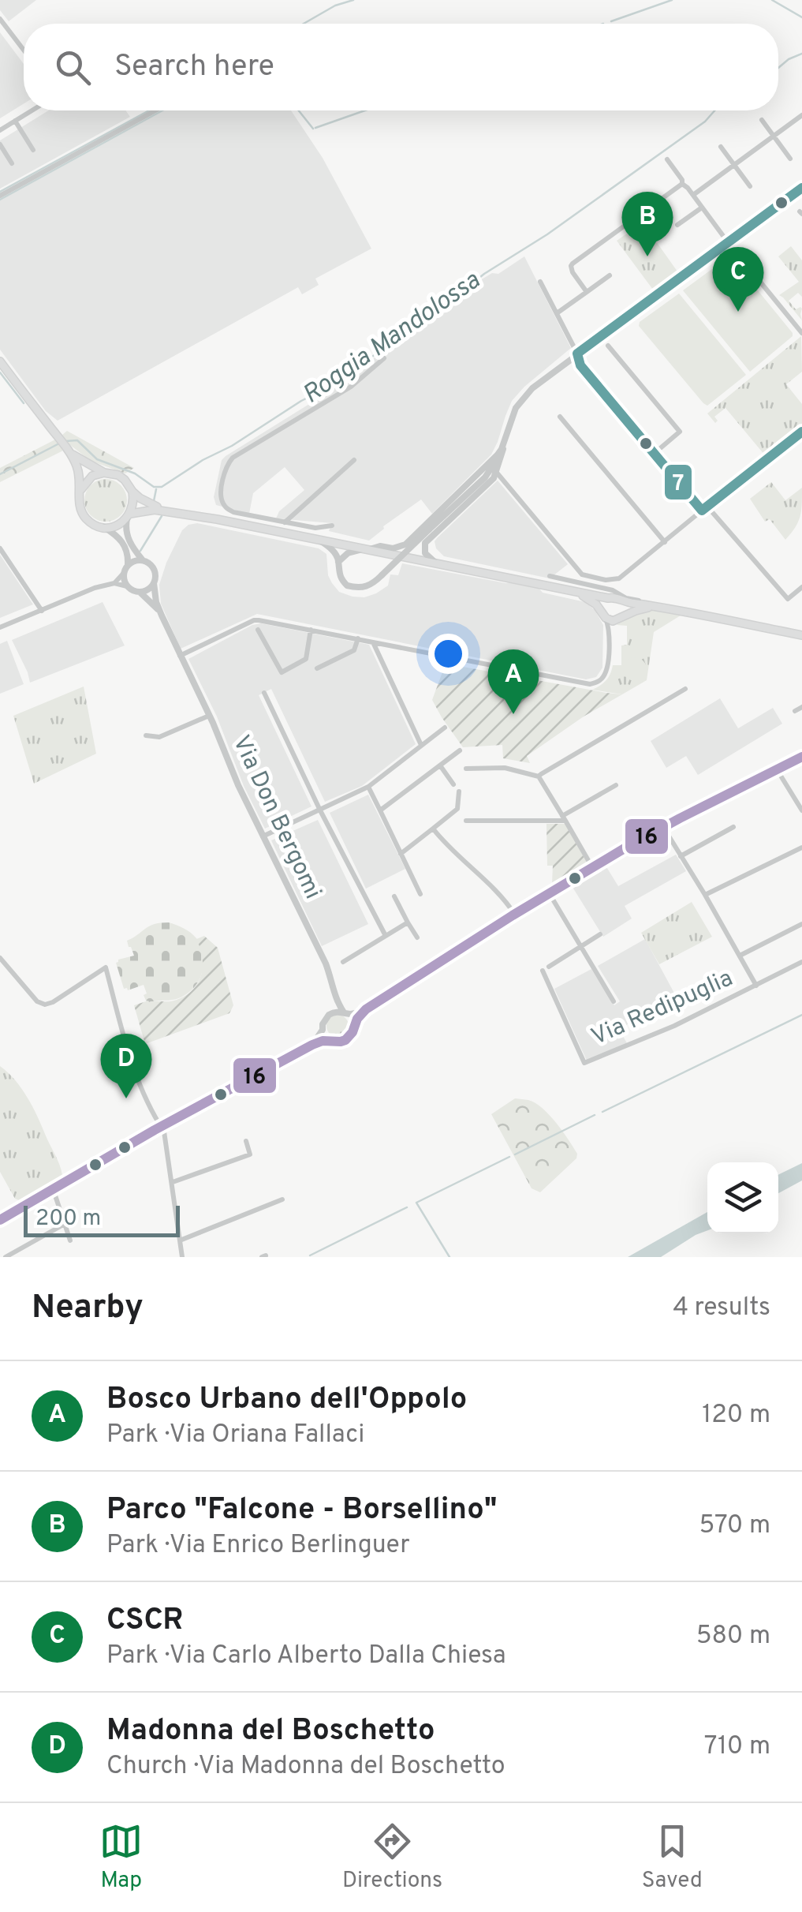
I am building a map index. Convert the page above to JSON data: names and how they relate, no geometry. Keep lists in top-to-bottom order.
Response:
{
  "streets": {
    "street": ["Via Don Bergomi", "Via Redipuglia"]
  },
  "water": ["Roggia Mandolossa"],
  "lines": ["transit line 7", "transit line 16"],
  "scale_bar": "200 m",
  "page": {
    "search": "Search here",
    "pins": [
      "B",
      "C",
      "A",
      "D"
    ],
    "scale": "200 m",
    "heading": ["Nearby", "4 results"],
    "list": [
      {
        "mark": "A",
        "name": "Bosco Urbano dell'Oppolo",
        "note": "Park · Via Oriana Fallaci",
        "value": "120 m"
      },
      {
        "mark": "B",
        "name": "Parco \"Falcone - Borsellino\"",
        "note": "Park · Via Enrico Berlinguer",
        "value": "570 m"
      },
      {
        "mark": "C",
        "name": "CSCR",
        "note": "Park · Via Carlo Alberto Dalla Chiesa",
        "value": "580 m"
      },
      {
        "mark": "D",
        "name": "Madonna del Boschetto",
        "note": "Church · Via Madonna del Boschetto",
        "value": "710 m"
      }
    ],
    "nav": ["Map", "Directions", "Saved"]
  }
}
